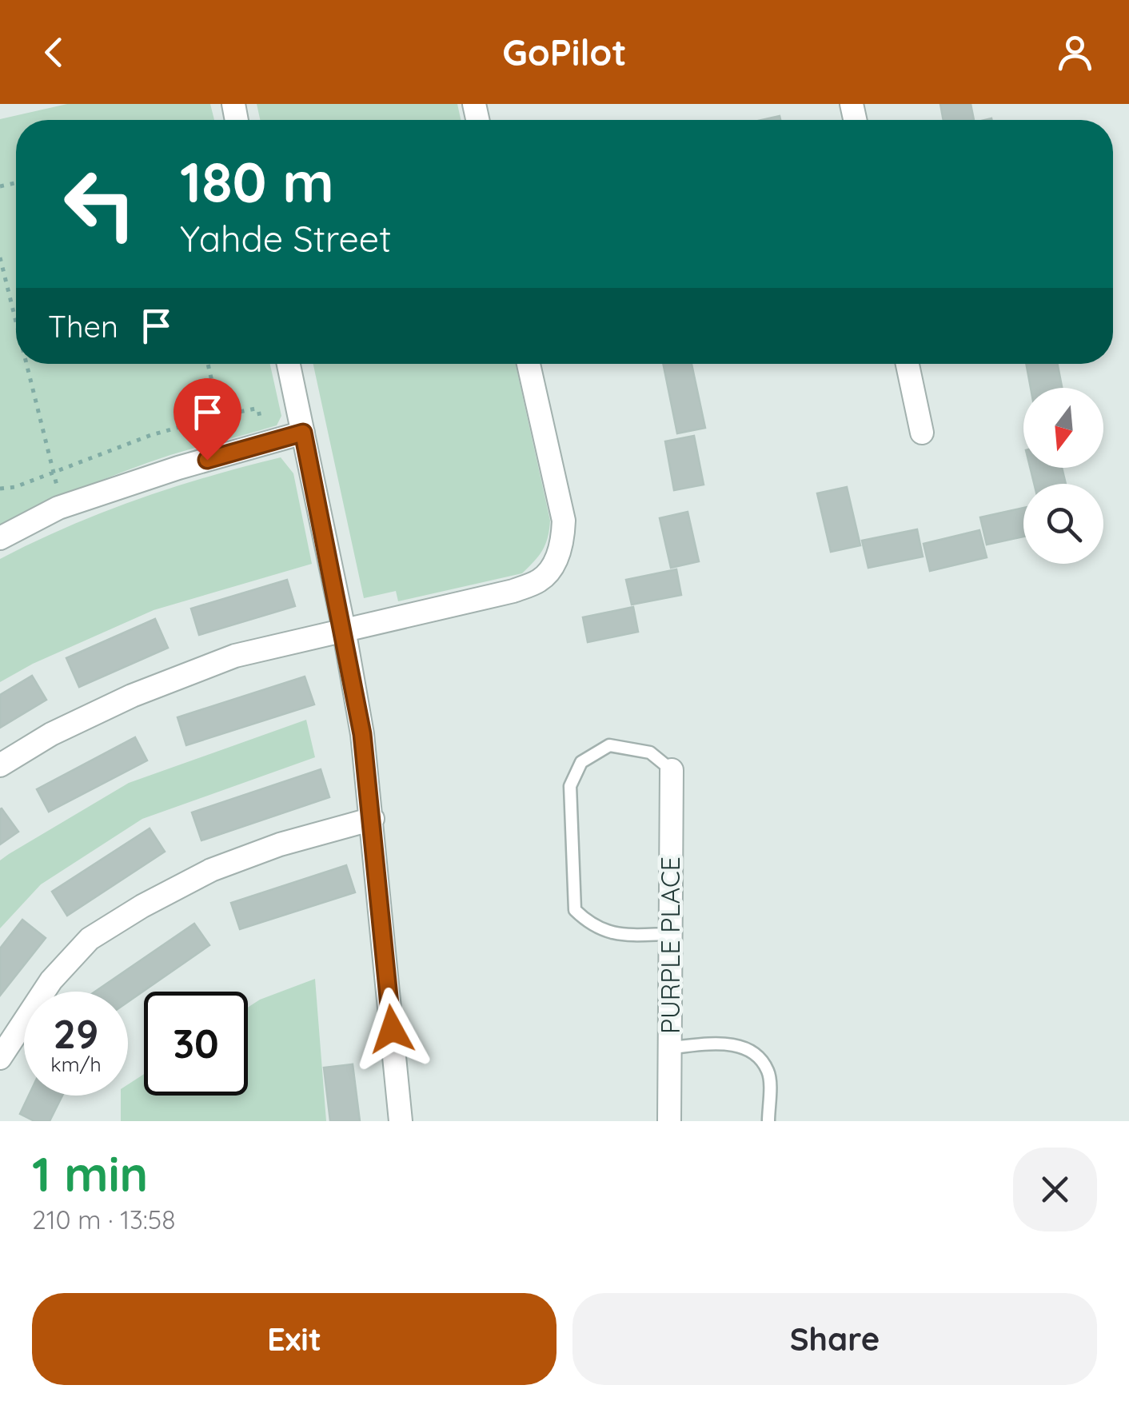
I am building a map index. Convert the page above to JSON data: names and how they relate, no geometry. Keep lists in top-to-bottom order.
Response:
{
  "streets": {
    "street": ["PURPLE PLACE"]
  },
  "north": "bottom",
  "page": {
    "header": "GoPilot",
    "turn": ["180 m", "Yahde Street"],
    "then": "Then",
    "speed": "29 km/h",
    "limit": "30",
    "heading": ["1 min", "210 m · 13:58"],
    "buttons": ["Exit", "Share"]
  }
}
